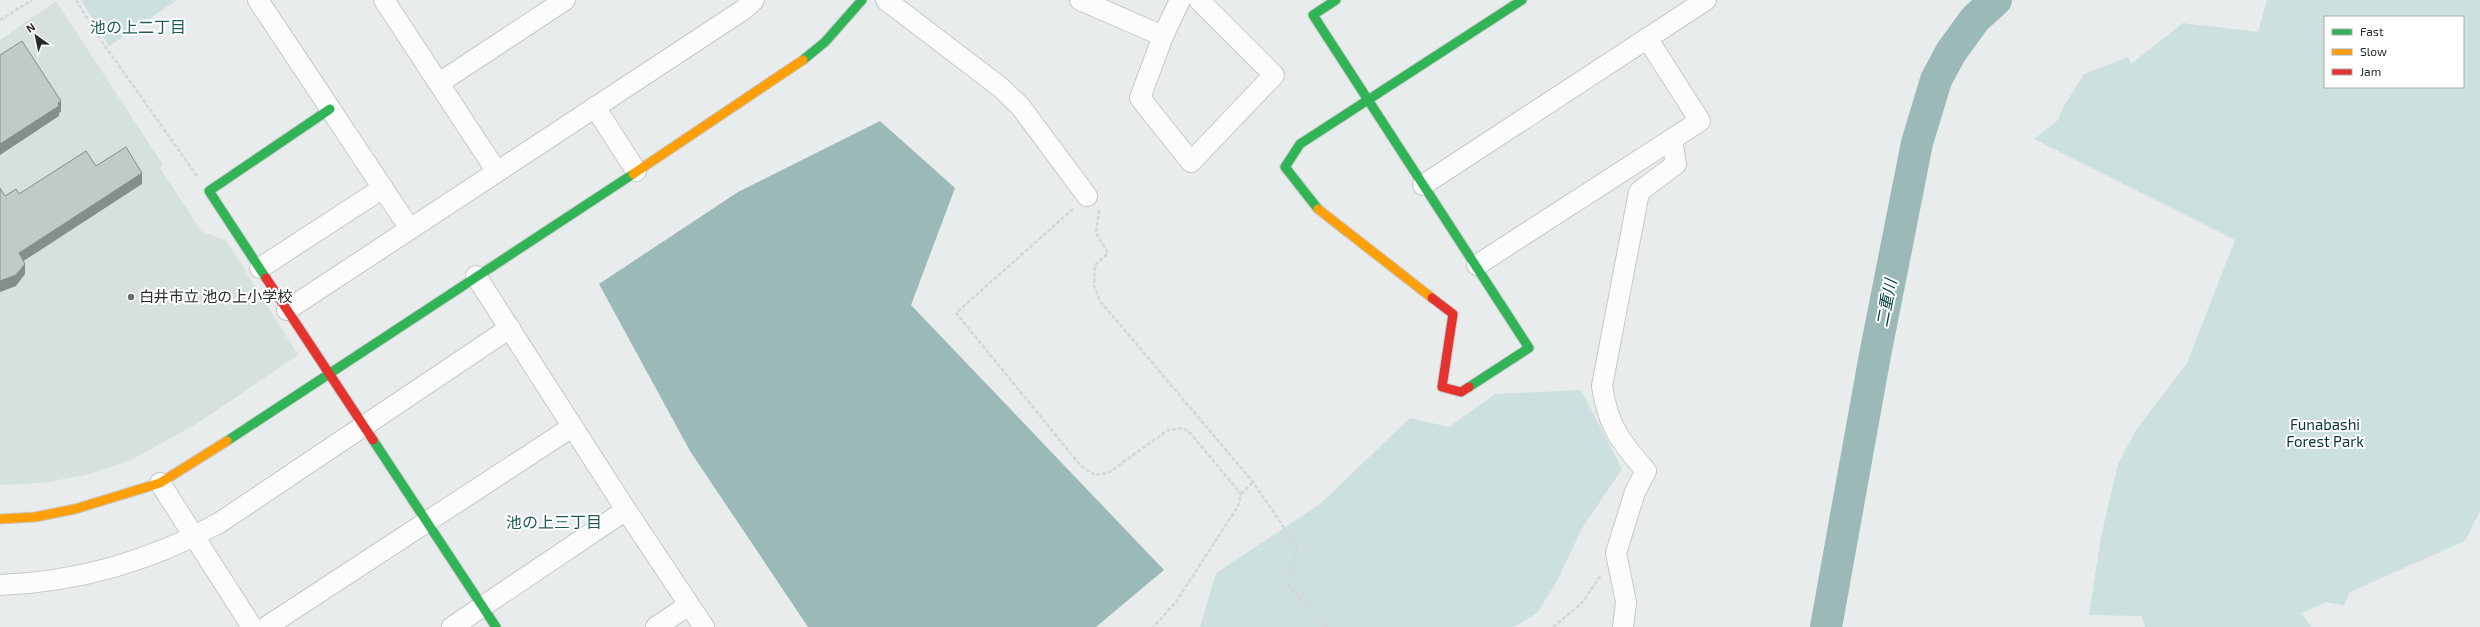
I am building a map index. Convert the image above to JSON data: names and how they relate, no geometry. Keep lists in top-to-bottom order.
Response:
{
  "districts": ["池の上二丁目", "池の上三丁目"],
  "water": ["二重川"],
  "parks": ["Funabashi Forest Park"],
  "places": ["白井市立 池の上小学校"],
  "legend": ["Fast", "Slow", "Jam"],
  "north": "top left"
}
